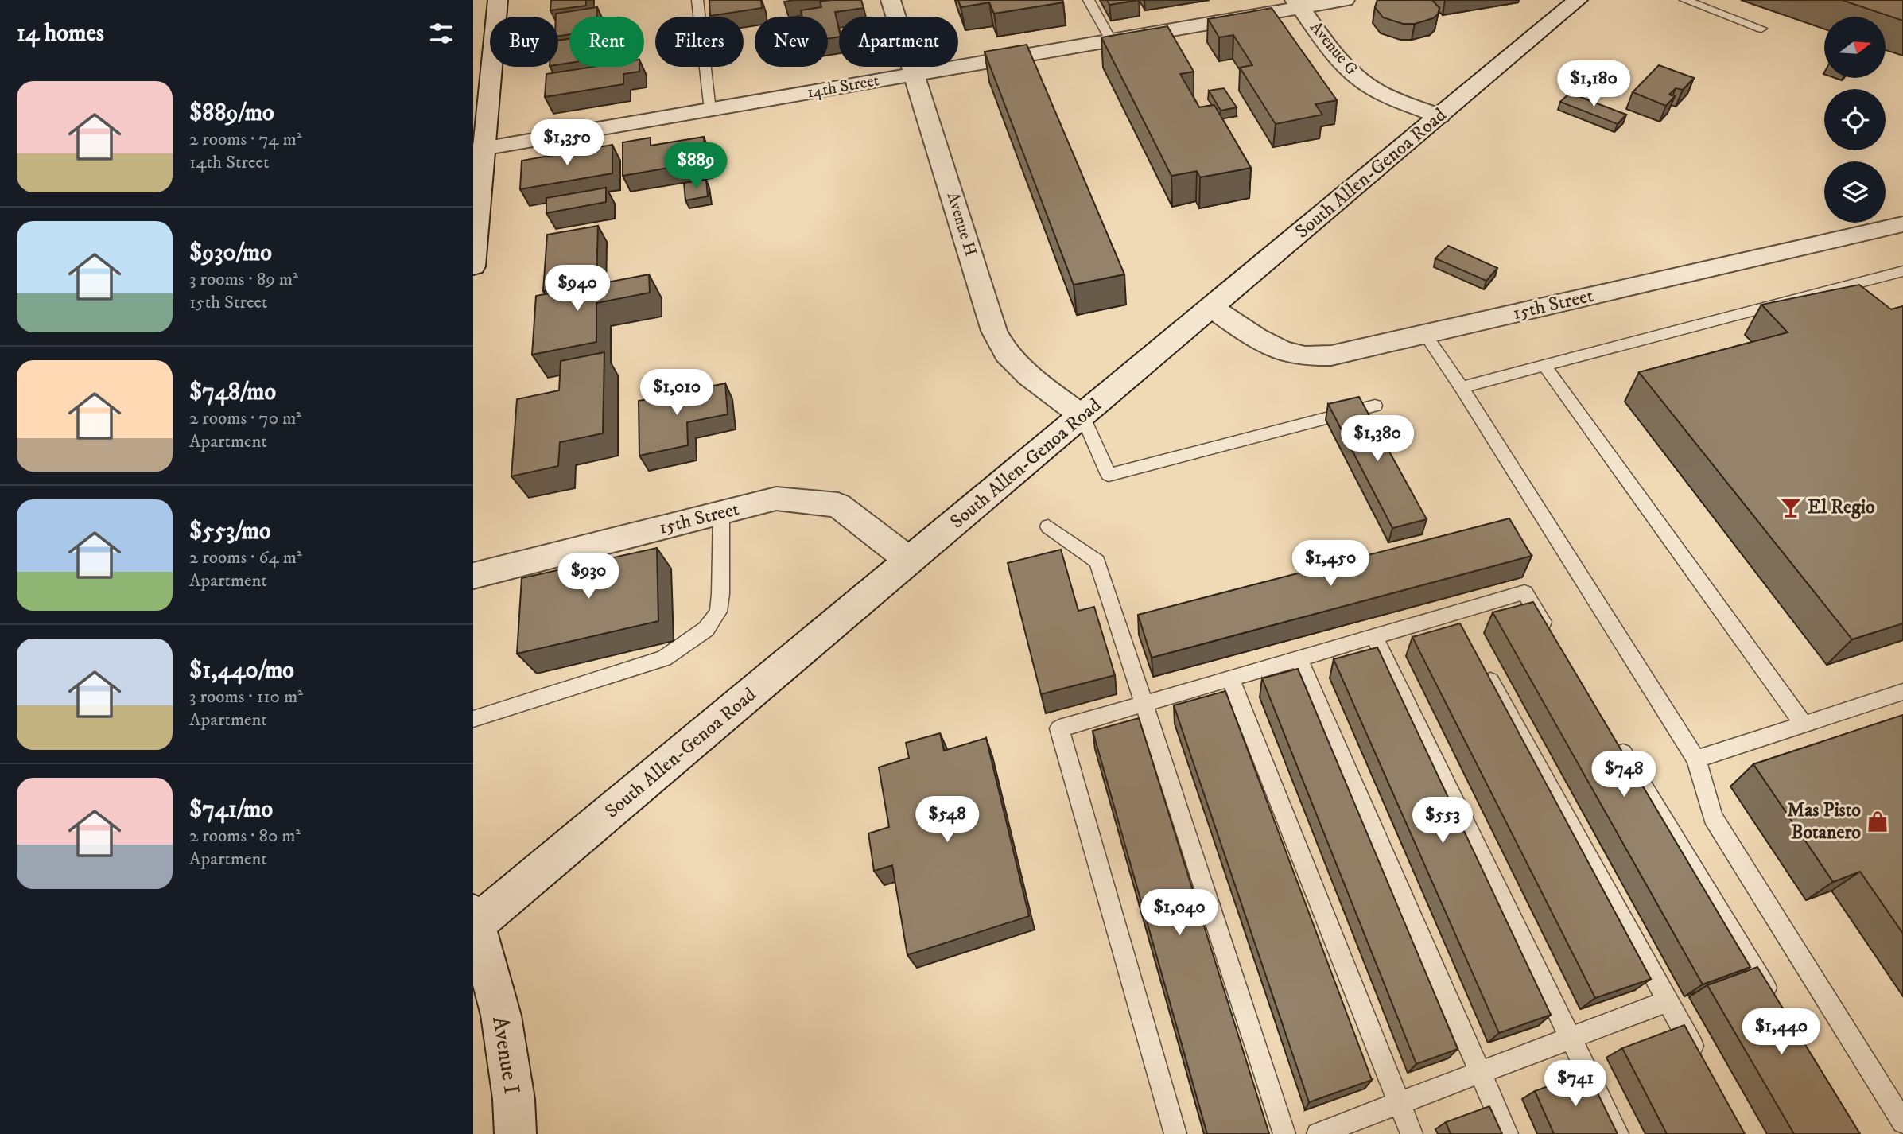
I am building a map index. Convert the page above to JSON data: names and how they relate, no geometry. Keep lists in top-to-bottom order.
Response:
{
  "streets": {
    "street": [
      "Avenue G",
      "14th Street",
      "South Allen-Genoa Road",
      "Avenue H",
      "15th Street",
      "Avenue I"
    ]
  },
  "crossings": [
    ["Avenue G", "14th Street"],
    ["Avenue G", "South Allen-Genoa Road"],
    ["14th Street", "Avenue H"],
    ["South Allen-Genoa Road", "Avenue H"],
    ["South Allen-Genoa Road", "15th Street"],
    ["South Allen-Genoa Road", "Avenue I"]
  ],
  "places": {
    "bar": ["El Regio"],
    "shop": ["Mas Pisto Botanero"]
  },
  "north": "right",
  "page": {
    "heading": "14 homes",
    "chip": [
      "Buy",
      "Rent",
      "Filters",
      "New",
      "Apartment"
    ],
    "price": [
      "$1,180",
      "$1,350",
      "$889",
      "$940",
      "$1,010",
      "$1,380",
      "$1,450",
      "$930",
      "$748",
      "$548",
      "$553",
      "$1,040",
      "$1,440",
      "$741"
    ],
    "list": [
      {
        "name": "$889/mo",
        "note": "2 rooms · 74 m² · 14th Street"
      },
      {
        "name": "$930/mo",
        "note": "3 rooms · 89 m² · 15th Street"
      },
      {
        "name": "$748/mo",
        "note": "2 rooms · 70 m² · Apartment"
      },
      {
        "name": "$553/mo",
        "note": "2 rooms · 64 m² · Apartment"
      },
      {
        "name": "$1,440/mo",
        "note": "3 rooms · 110 m² · Apartment"
      },
      {
        "name": "$741/mo",
        "note": "2 rooms · 80 m² · Apartment"
      }
    ]
  }
}
